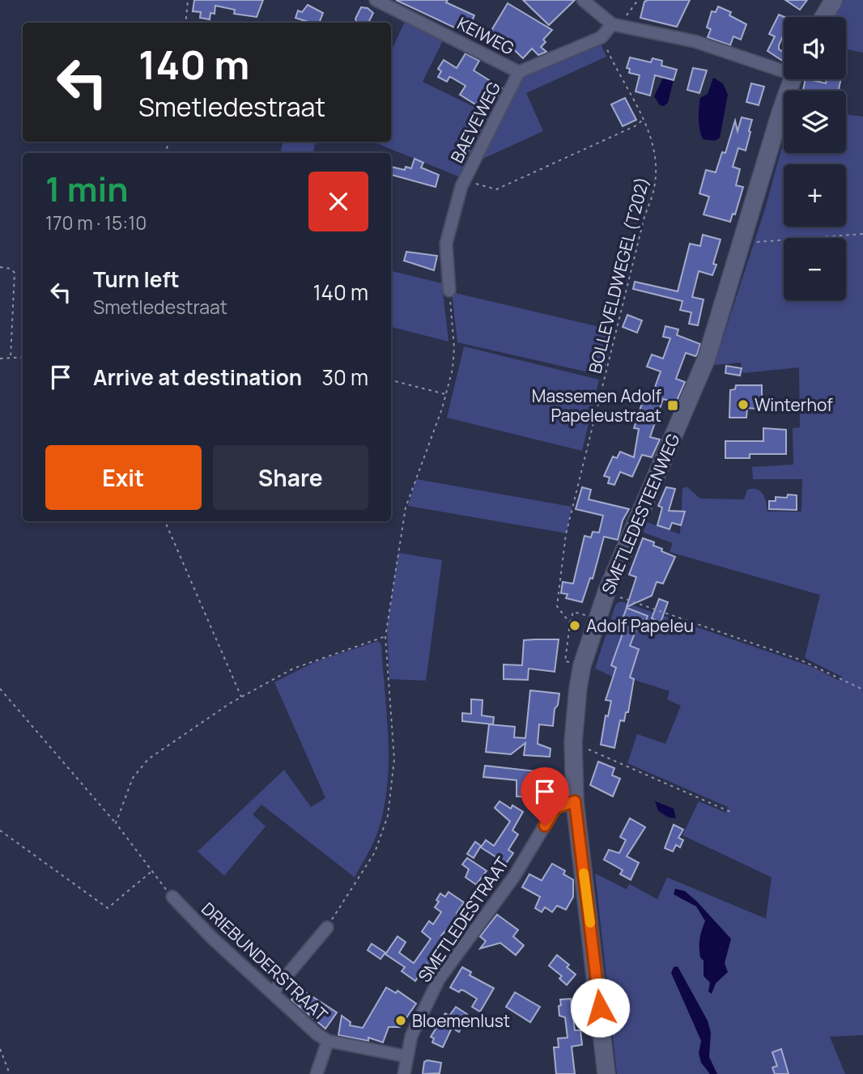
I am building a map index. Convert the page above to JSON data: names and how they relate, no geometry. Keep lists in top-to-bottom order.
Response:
{
  "streets": {
    "street": [
      "KEIWEG",
      "BAEVEWEG",
      "SMETLEDESTEENWEG",
      "SMETLEDESTRAAT",
      "DRIEBUNDERSTRAAT"
    ],
    "path": ["BOLLEVELDWEGEL (T202)"]
  },
  "crossings": [
    ["KEIWEG", "BAEVEWEG"],
    ["BAEVEWEG", "BOLLEVELDWEGEL (T202)"],
    ["SMETLEDESTEENWEG", "SMETLEDESTRAAT"],
    ["SMETLEDESTRAAT", "DRIEBUNDERSTRAAT"]
  ],
  "places": {
    "other": ["Winterhof", "Adolf Papeleu", "Bloemenlust"],
    "transit": ["Massemen Adolf Papeleustraat"]
  },
  "page": {
    "map_buttons": ["+", "−"],
    "turn": ["140 m", "Smetledestraat"],
    "heading": ["1 min", "170 m · 15:10"],
    "list": [
      {
        "name": "Turn left",
        "note": "Smetledestraat",
        "value": "140 m"
      },
      {
        "name": "Arrive at destination",
        "value": "30 m"
      }
    ],
    "buttons": ["Exit", "Share"]
  }
}
